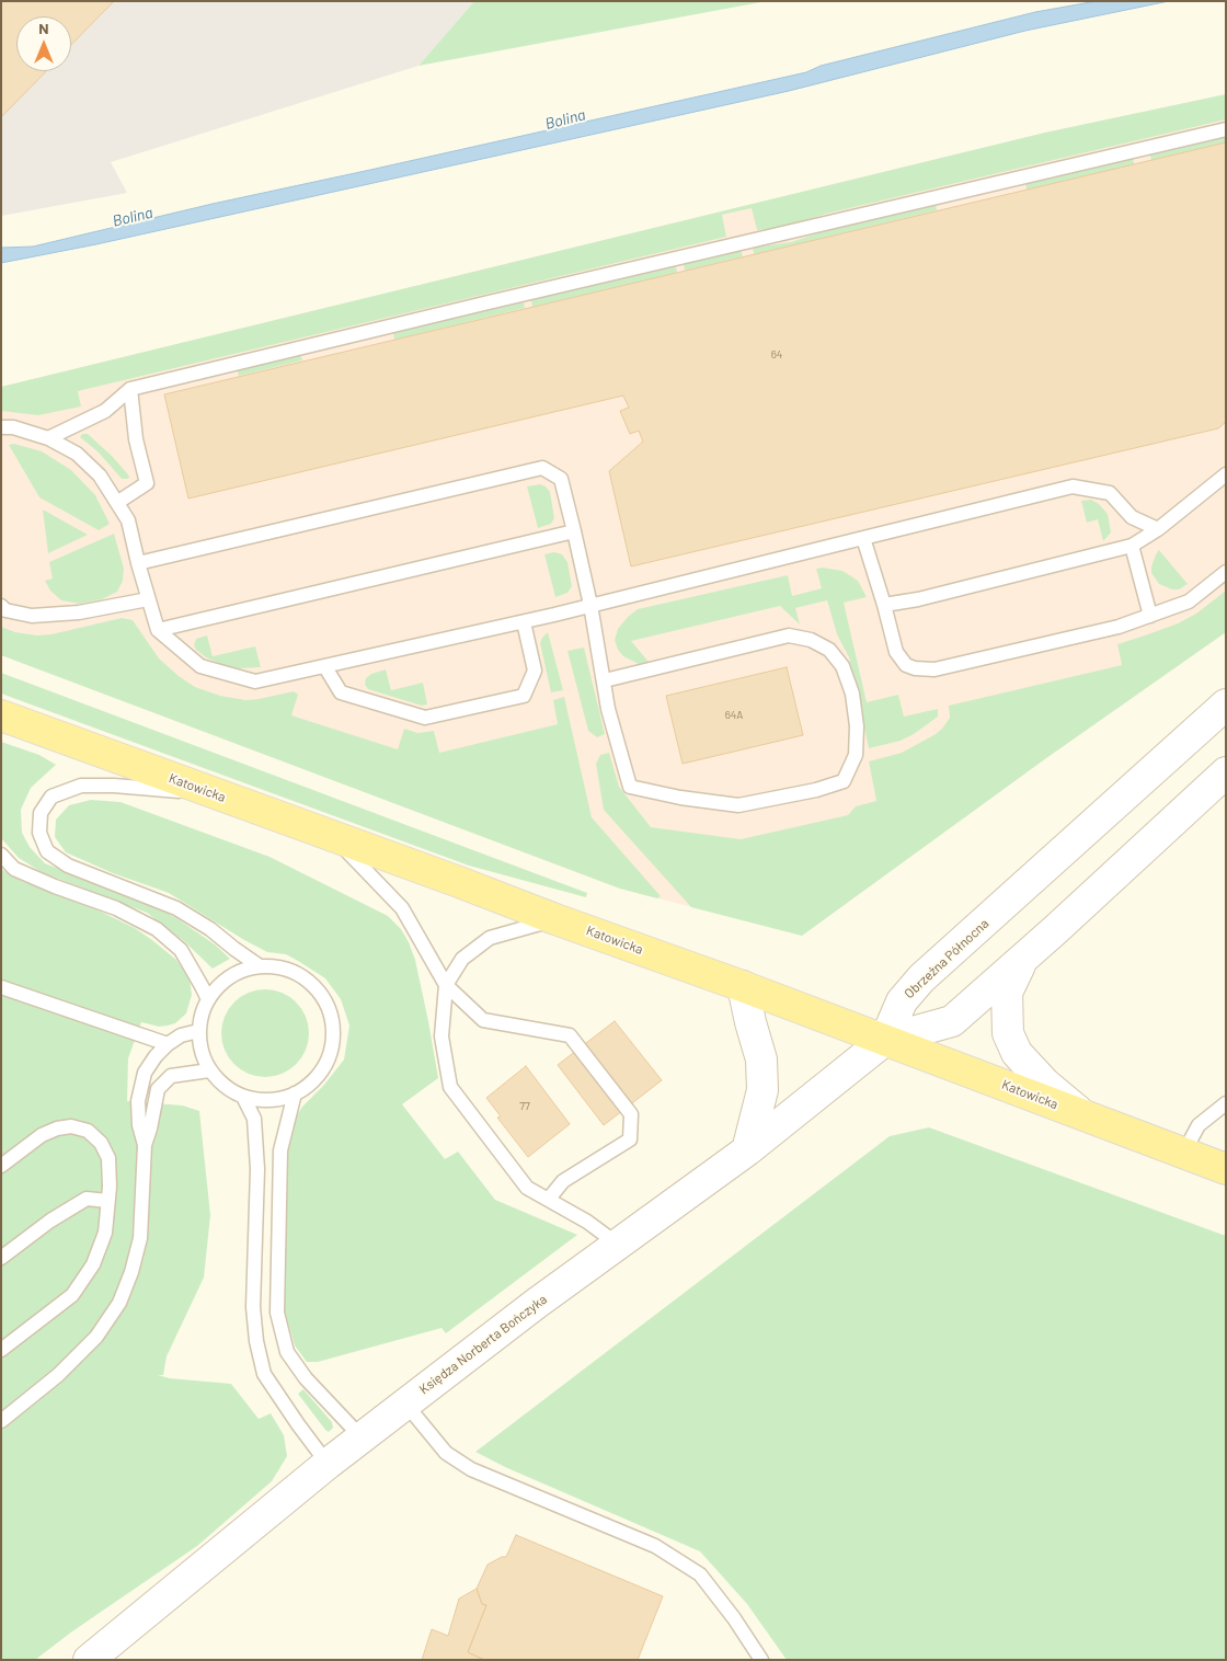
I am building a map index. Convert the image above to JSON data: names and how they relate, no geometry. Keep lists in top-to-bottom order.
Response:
{
  "streets": {
    "main road": ["Katowicka"],
    "street": ["Obrzeżna Północna", "Księdza Norberta Bończyka"]
  },
  "crossings": [
    ["Katowicka", "Obrzeżna Północna"],
    ["Katowicka", "Księdza Norberta Bończyka"],
    ["Obrzeżna Północna", "Księdza Norberta Bończyka"]
  ],
  "water": ["Bolina"],
  "house_numbers": ["64", "64A", "77"],
  "north": "top"
}
